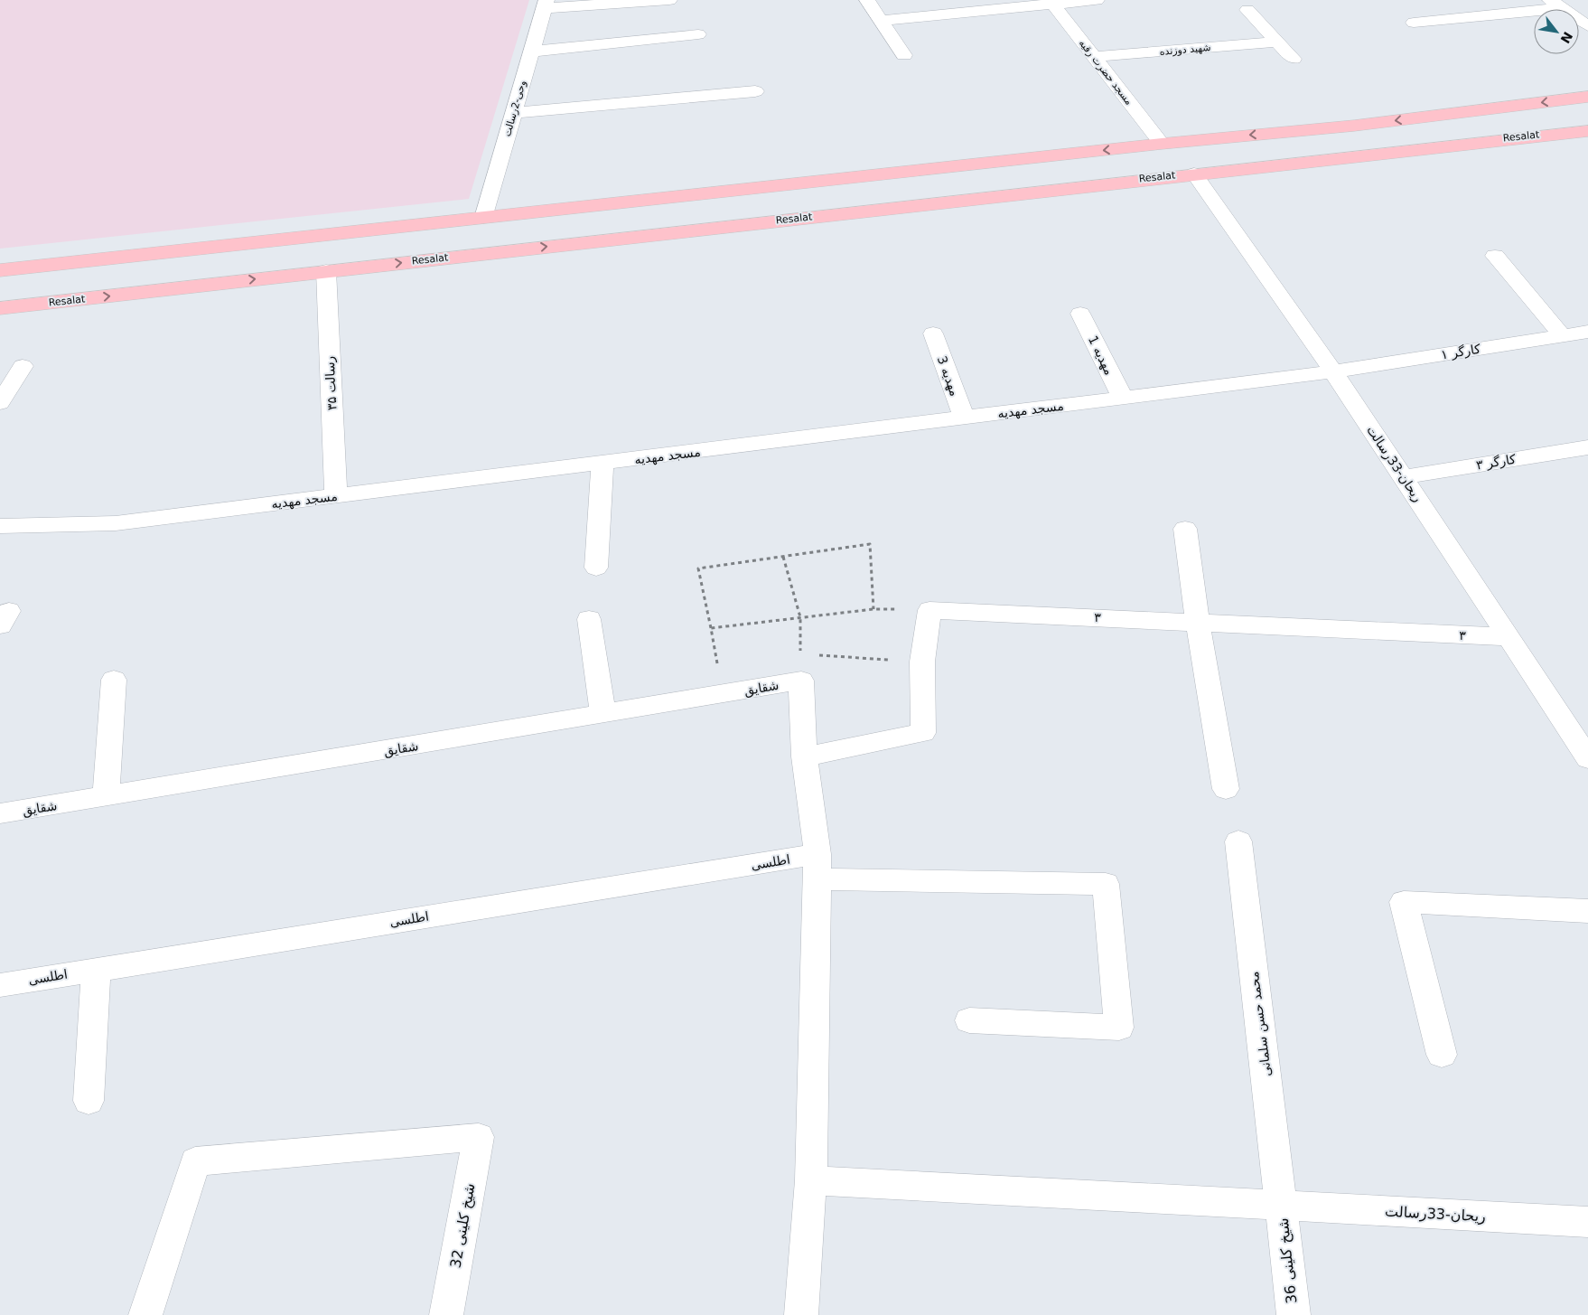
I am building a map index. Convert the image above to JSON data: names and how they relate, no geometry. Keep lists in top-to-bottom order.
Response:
{
  "streets": {
    "main road": ["Resalat"],
    "street": [
      "شهید دوزنده",
      "مسجد حضرت رقیه",
      "وحی-2رسالت",
      "کارگر ۱",
      "مهدیه 1",
      "مهدیه 3",
      "رسالت ۳۵",
      "مسجد مهدیه",
      "کارگر ۳",
      "ریحان-33رسالت",
      "۳",
      "شقایق",
      "اطلسی",
      "محمد حسن سلمانی",
      "شیخ کلینی 32",
      "شیخ کلینی 36"
    ]
  },
  "crossings": [
    ["شهید دوزنده", "مسجد حضرت رقیه"],
    ["Resalat", "رسالت ۳۵"],
    ["Resalat", "ریحان-33رسالت"],
    ["کارگر ۱", "مسجد مهدیه"],
    ["کارگر ۱", "ریحان-33رسالت"],
    ["مهدیه 1", "مسجد مهدیه"],
    ["مهدیه 3", "مسجد مهدیه"],
    ["رسالت ۳۵", "مسجد مهدیه"],
    ["مسجد مهدیه", "ریحان-33رسالت"],
    ["کارگر ۳", "ریحان-33رسالت"],
    ["ریحان-33رسالت", "۳"],
    ["ریحان-33رسالت", "محمد حسن سلمانی"],
    ["ریحان-33رسالت", "شیخ کلینی 36"],
    ["محمد حسن سلمانی", "شیخ کلینی 36"]
  ],
  "north": "bottom right"
}
